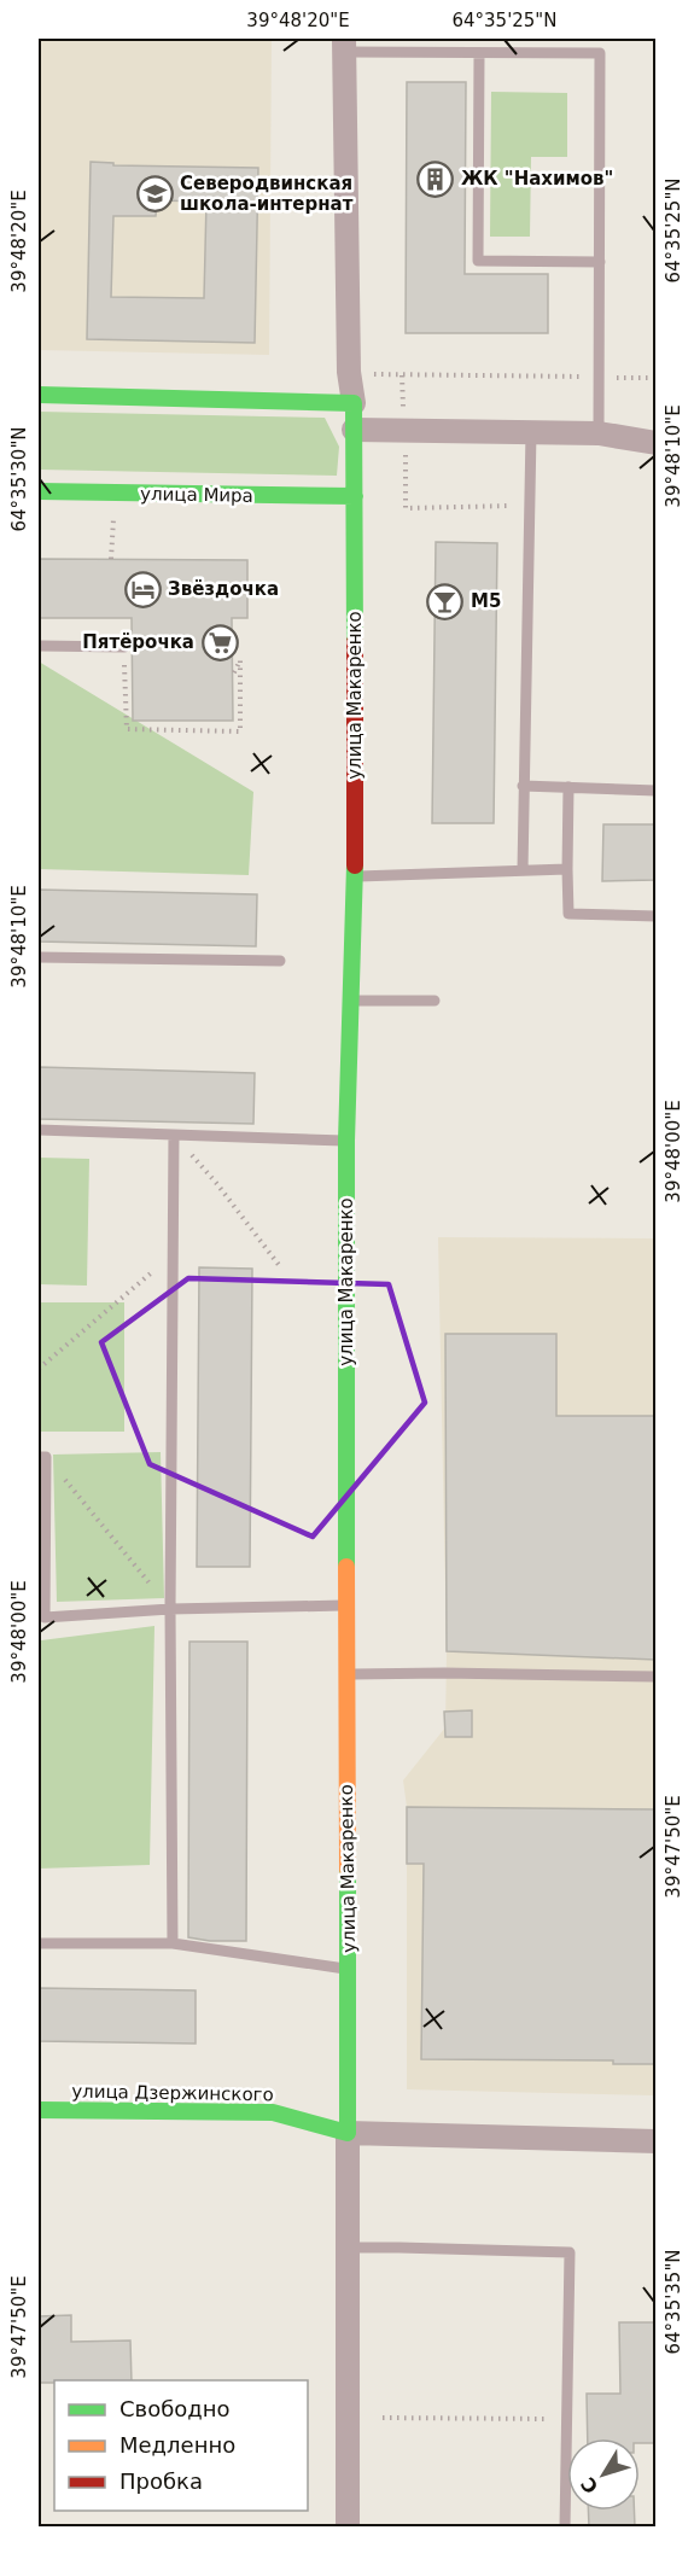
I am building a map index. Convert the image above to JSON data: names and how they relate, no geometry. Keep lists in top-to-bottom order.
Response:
{
  "streets": {
    "street": ["улица Мира", "улица Макаренко", "улица Дзержинского"]
  },
  "crossings": [
    ["улица Мира", "улица Макаренко"],
    ["улица Макаренко", "улица Дзержинского"]
  ],
  "places": {
    "building": ["ЖК \"Нахимов\""],
    "school or university": ["Северодвинская школа-интернат"],
    "hotel": ["Звёздочка"],
    "bar": ["М5"],
    "supermarket": ["Пятёрочка"]
  },
  "legend": ["Свободно", "Медленно", "Пробка"],
  "north": "bottom left",
  "coordinates": [
    "39°48'20\"E",
    "64°35'25\"N",
    "39°48'10\"E",
    "64°35'30\"N",
    "39°48'00\"E",
    "39°47'50\"E",
    "64°35'35\"N"
  ]
}
